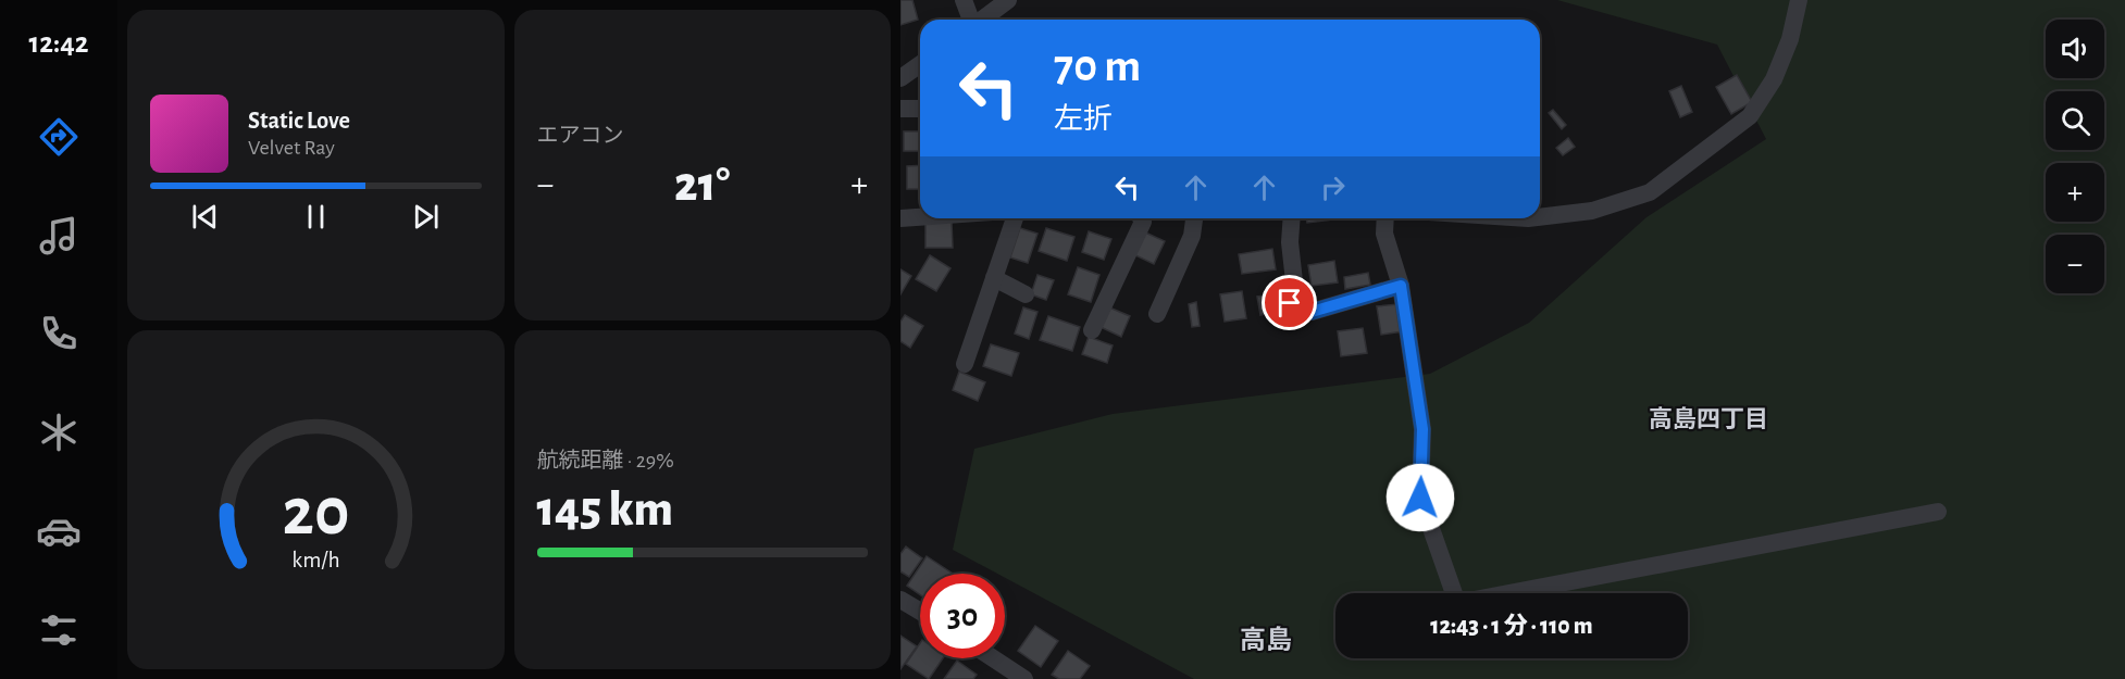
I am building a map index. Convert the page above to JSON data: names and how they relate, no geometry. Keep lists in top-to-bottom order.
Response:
{
  "districts": ["高島四丁目", "高島"],
  "page": {
    "tabs": "12:42",
    "tile": [
      "エアコン",
      ["航続距離 · 29%", "145 km"]
    ],
    "map_buttons": ["+", "−"],
    "turn": ["70 m", "左折"],
    "song": ["Static Love", "Velvet Ray"],
    "heat": ["−", "21°", "+"],
    "limit": "30",
    "trip": "12:43 · 1 分 · 110 m",
    "gauge": ["20", "km/h"]
  }
}
